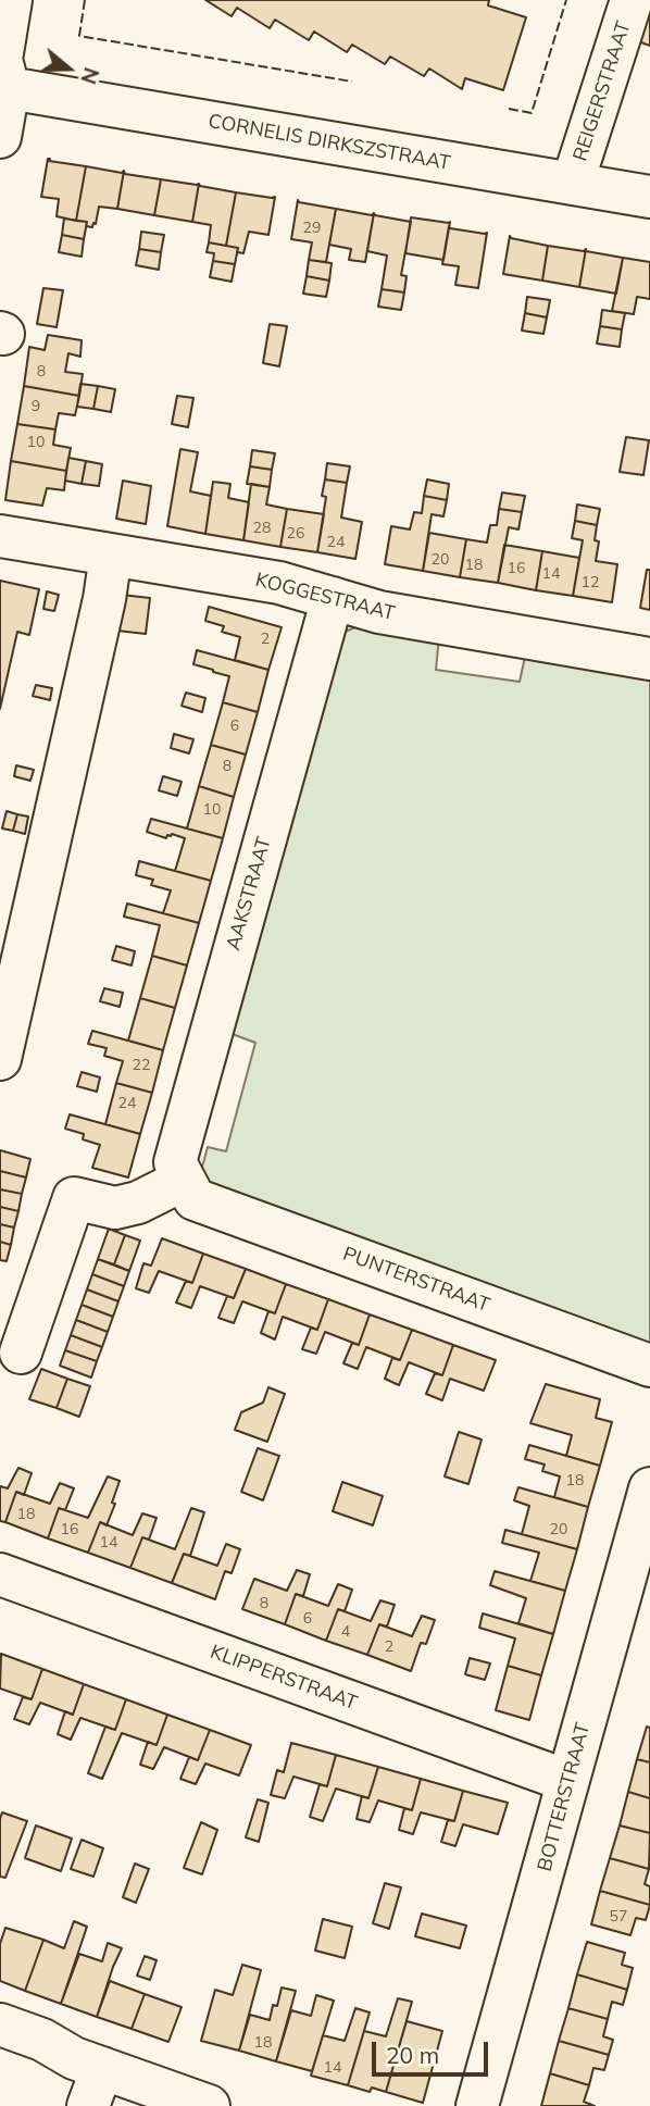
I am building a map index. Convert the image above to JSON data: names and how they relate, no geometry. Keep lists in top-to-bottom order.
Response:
{
  "streets": {
    "street": [
      "REIGERSTRAAT",
      "CORNELIS DIRKSZSTRAAT",
      "KOGGESTRAAT",
      "AAKSTRAAT",
      "PUNTERSTRAAT",
      "KLIPPERSTRAAT",
      "BOTTERSTRAAT"
    ]
  },
  "crossings": [
    ["REIGERSTRAAT", "CORNELIS DIRKSZSTRAAT"],
    ["KOGGESTRAAT", "AAKSTRAAT"],
    ["AAKSTRAAT", "PUNTERSTRAAT"],
    ["KLIPPERSTRAAT", "BOTTERSTRAAT"]
  ],
  "house_numbers": [
    "29",
    "8",
    "9",
    "10",
    "28",
    "26",
    "24",
    "20",
    "18",
    "16",
    "14",
    "12",
    "2",
    "6",
    "8",
    "10",
    "22",
    "24",
    "18",
    "18",
    "16",
    "20",
    "14",
    "8",
    "6",
    "4",
    "2",
    "57",
    "18",
    "14"
  ],
  "scale_bar": "20 m",
  "north": "right"
}
